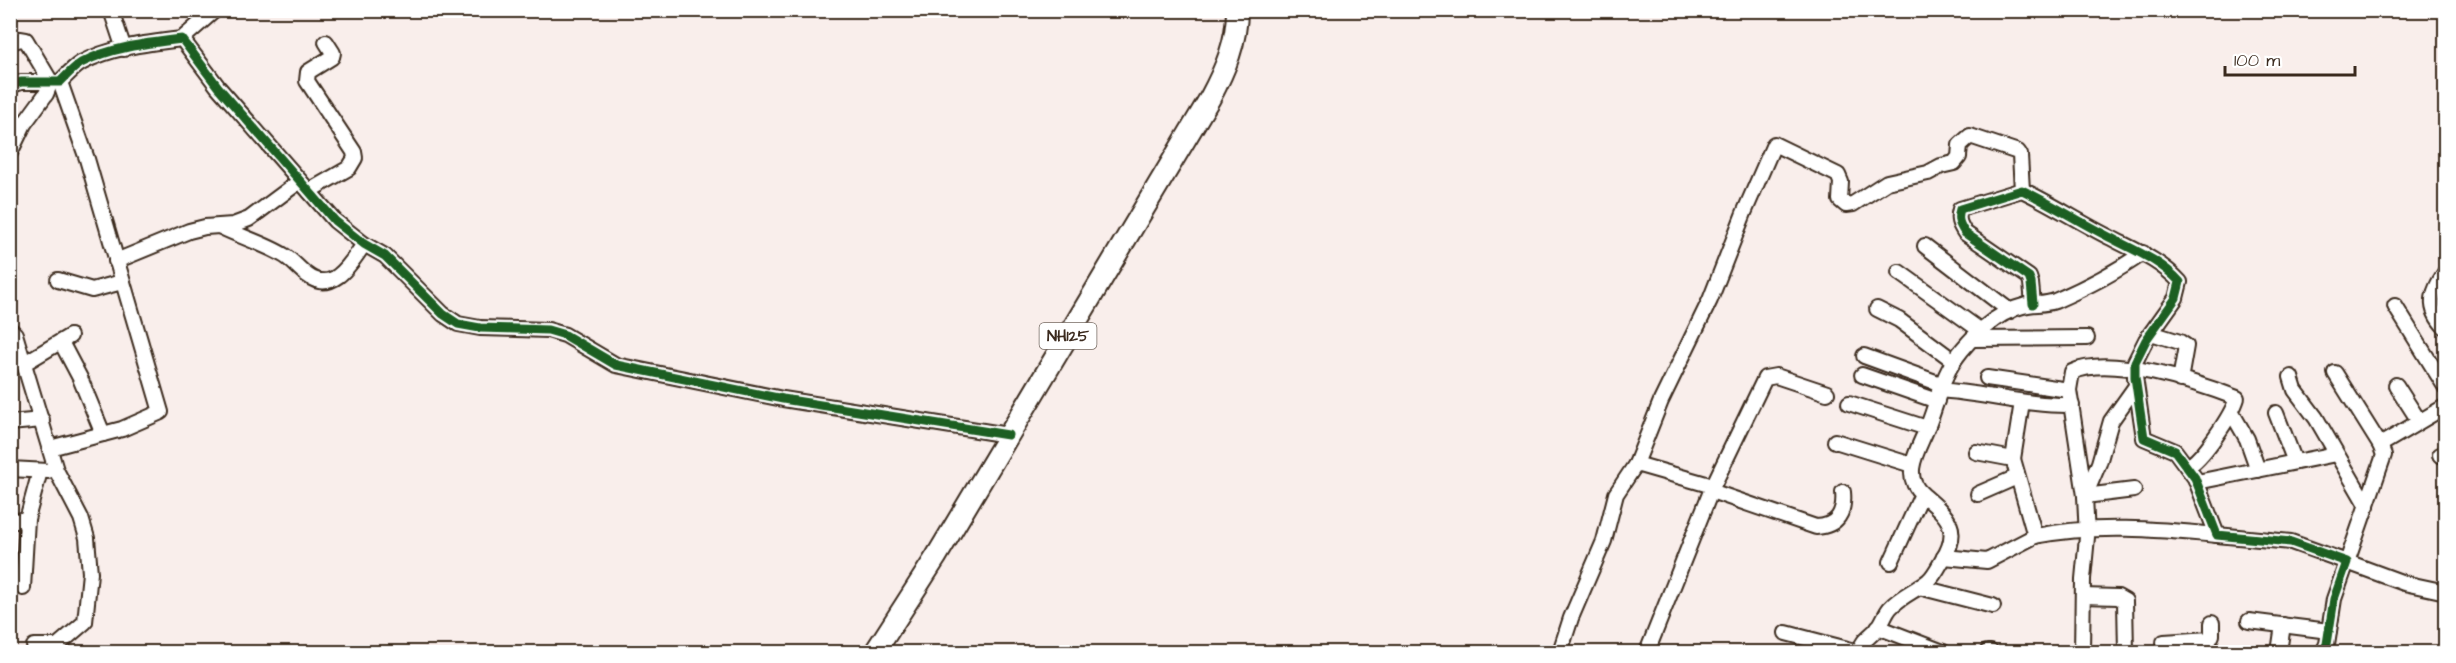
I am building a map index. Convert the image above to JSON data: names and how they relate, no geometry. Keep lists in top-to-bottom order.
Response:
{
  "streets": {
    "highway": ["NH125"]
  },
  "scale_bar": "100 m"
}
